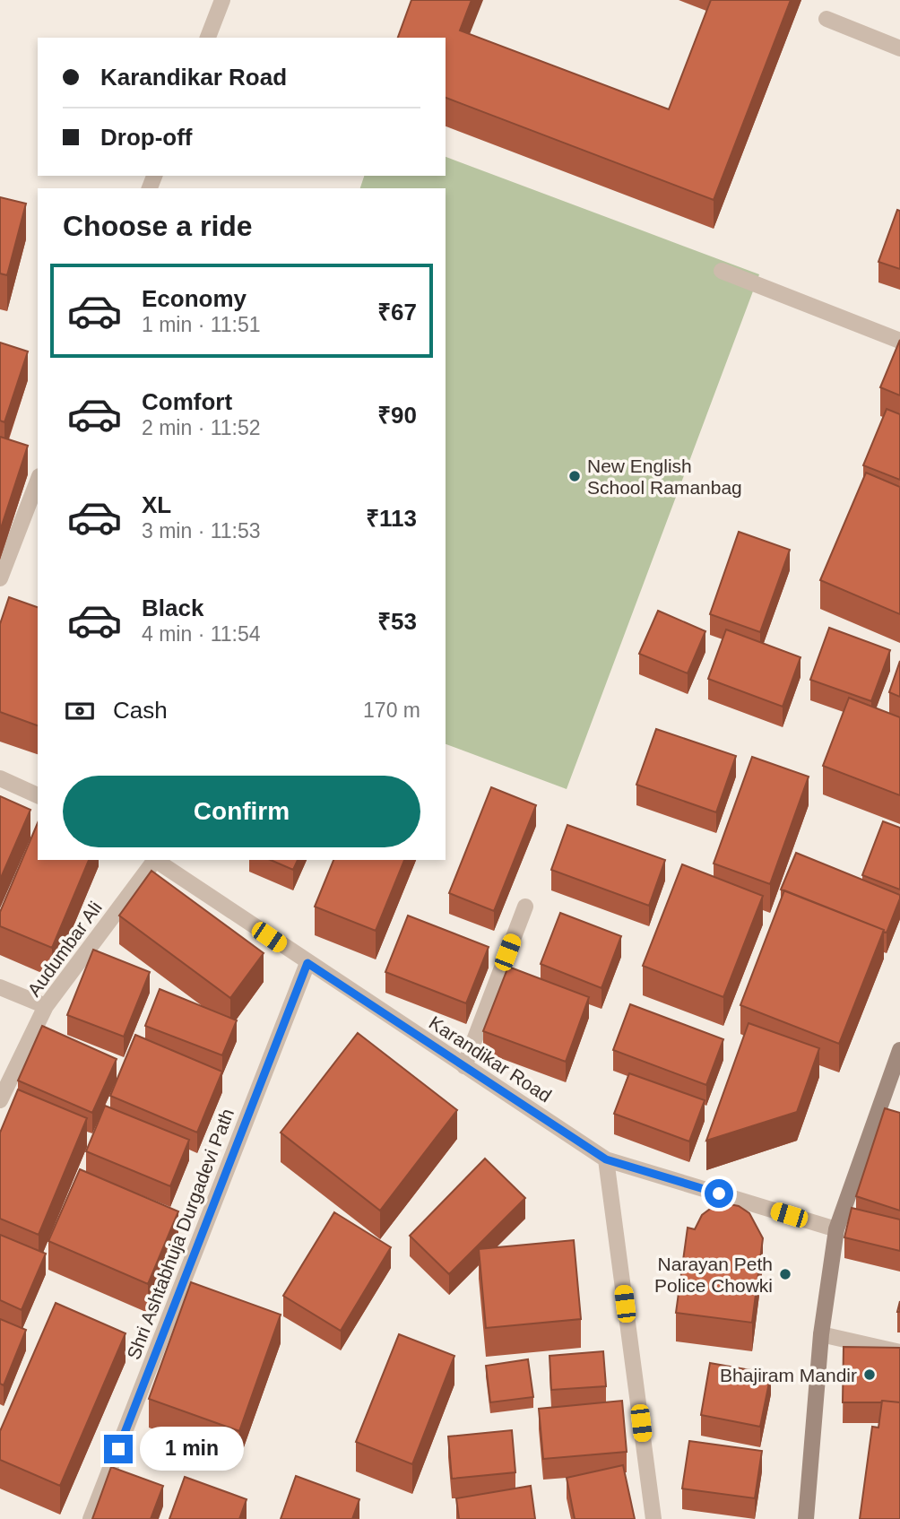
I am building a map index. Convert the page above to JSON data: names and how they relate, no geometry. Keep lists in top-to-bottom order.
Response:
{
  "streets": {
    "street": ["Audumbar Ali", "Karandikar Road", "Shri Ashtabhuja Durgadevi Path"]
  },
  "crossings": [
    ["Karandikar Road", "Shri Ashtabhuja Durgadevi Path"]
  ],
  "places": ["New English School Ramanbag", "Narayan Peth Police Chowki", "Bhajiram Mandir"],
  "page": {
    "banner": ["Karandikar Road", "Drop-off"],
    "heading": "Choose a ride",
    "list": [
      {
        "name": "Economy",
        "note": "1 min · 11:51",
        "value": "₹67"
      },
      {
        "name": "Comfort",
        "note": "2 min · 11:52",
        "value": "₹90"
      },
      {
        "name": "XL",
        "note": "3 min · 11:53",
        "value": "₹113"
      },
      {
        "name": "Black",
        "note": "4 min · 11:54",
        "value": "₹53"
      }
    ],
    "pay": ["Cash", "170 m"],
    "buttons": "Confirm",
    "bubble": "1 min"
  }
}
